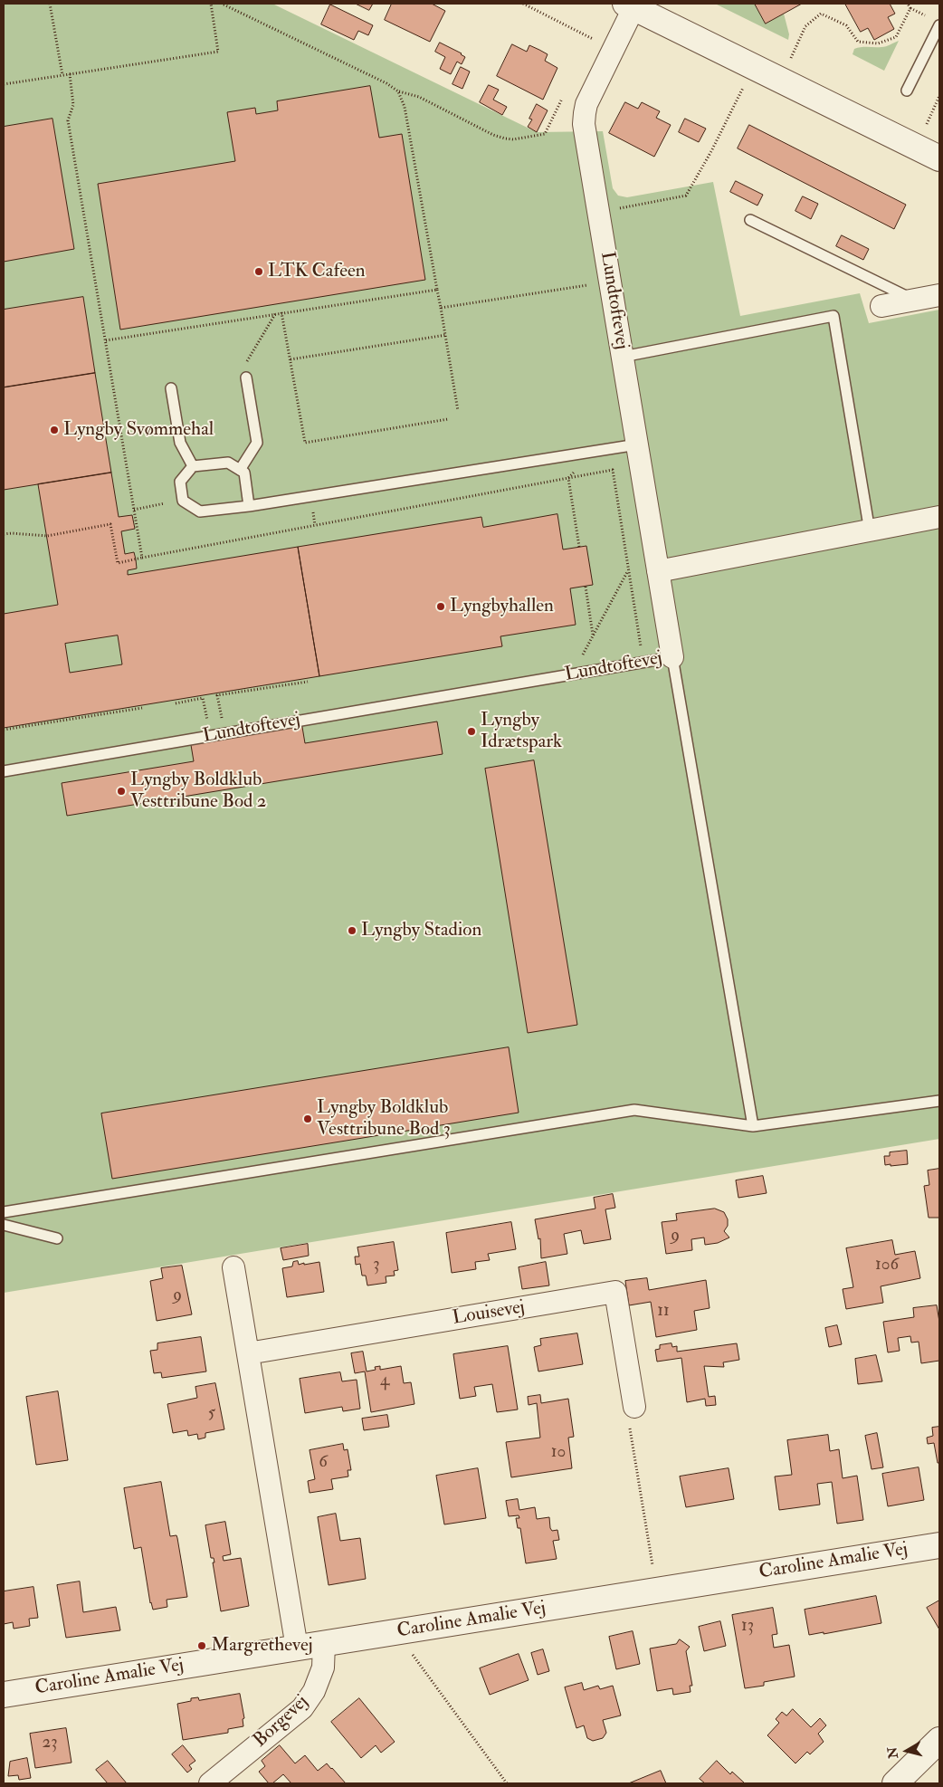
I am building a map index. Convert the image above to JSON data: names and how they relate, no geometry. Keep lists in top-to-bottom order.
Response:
{
  "streets": {
    "street": [
      "Lundtoftevej",
      "Louisevej",
      "Caroline Amalie Vej",
      "Borgevej"
    ]
  },
  "crossings": [
    ["Caroline Amalie Vej", "Borgevej"]
  ],
  "places": [
    "LTK Cafeen",
    "Lyngby Svømmehal",
    "Lyngbyhallen",
    "Lyngby Idrætspark",
    "Lyngby Boldklub Vesttribune Bod 2",
    "Lyngby Stadion",
    "Lyngby Boldklub Vesttribune Bod 3",
    "Margrethevej"
  ],
  "house_numbers": [
    "9",
    "3",
    "106",
    "9",
    "11",
    "4",
    "5",
    "10",
    "6",
    "13",
    "23"
  ],
  "north": "left"
}
